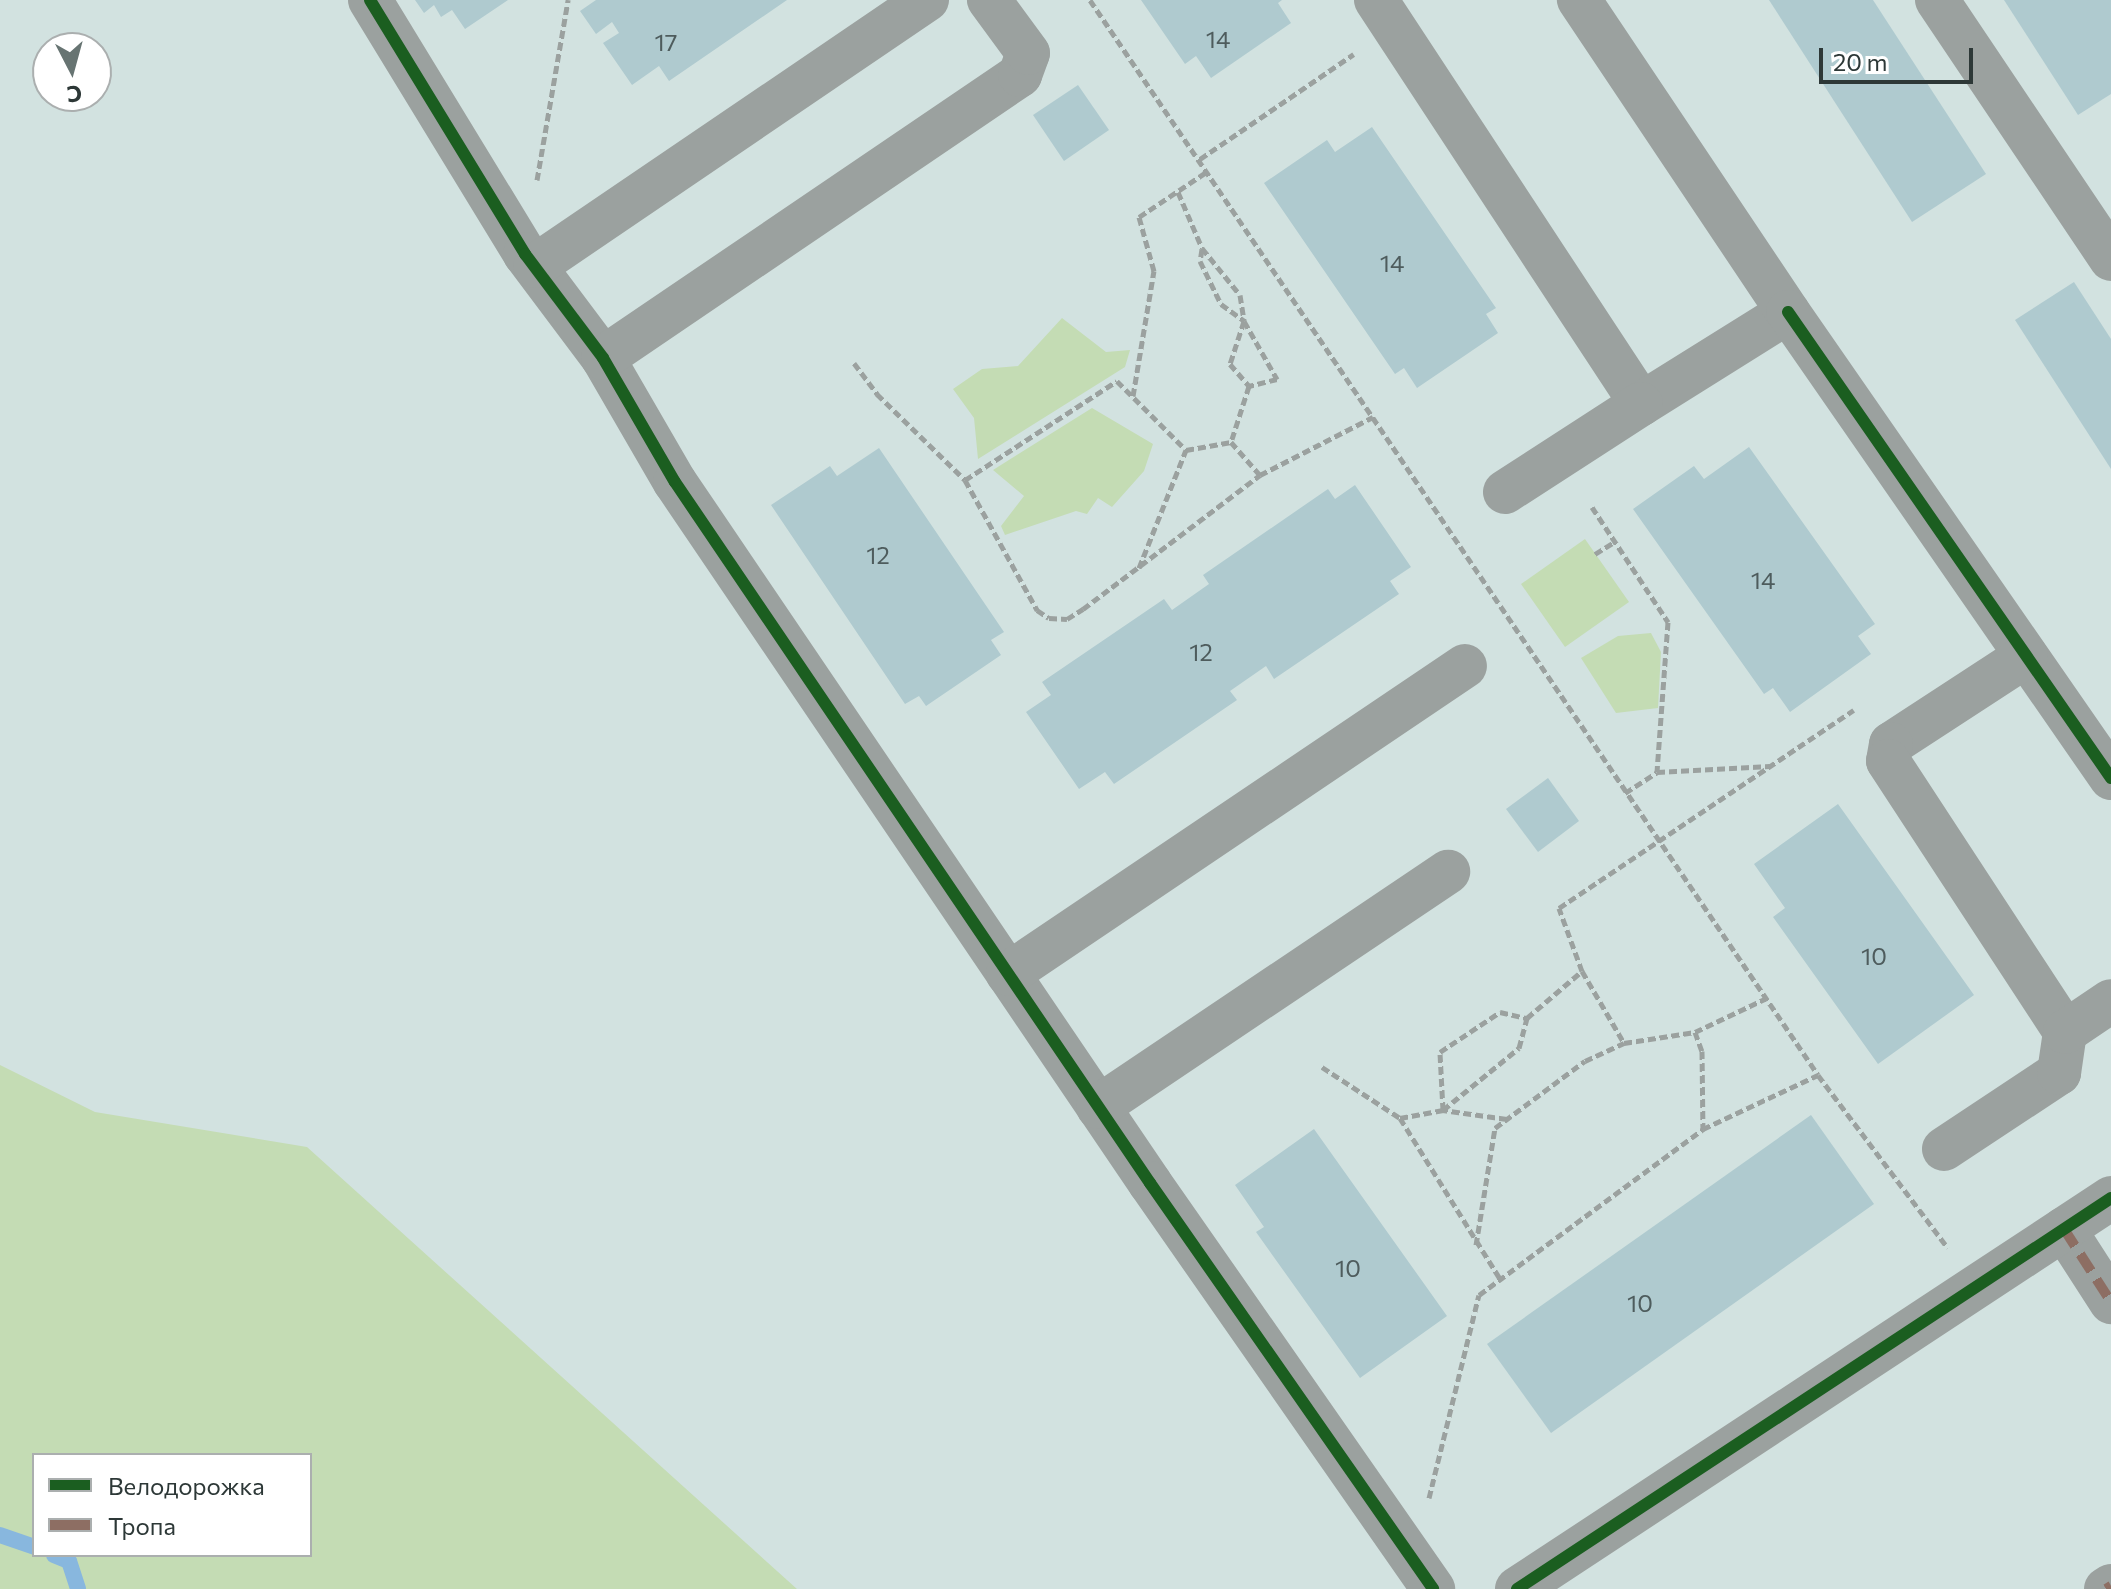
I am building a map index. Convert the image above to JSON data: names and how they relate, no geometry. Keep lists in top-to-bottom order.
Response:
{
  "house_numbers": [
    "14",
    "17",
    "14",
    "12",
    "14",
    "12",
    "10",
    "10",
    "10"
  ],
  "legend": ["Велодорожка", "Тропа"],
  "scale_bar": "20 m",
  "north": "bottom"
}
